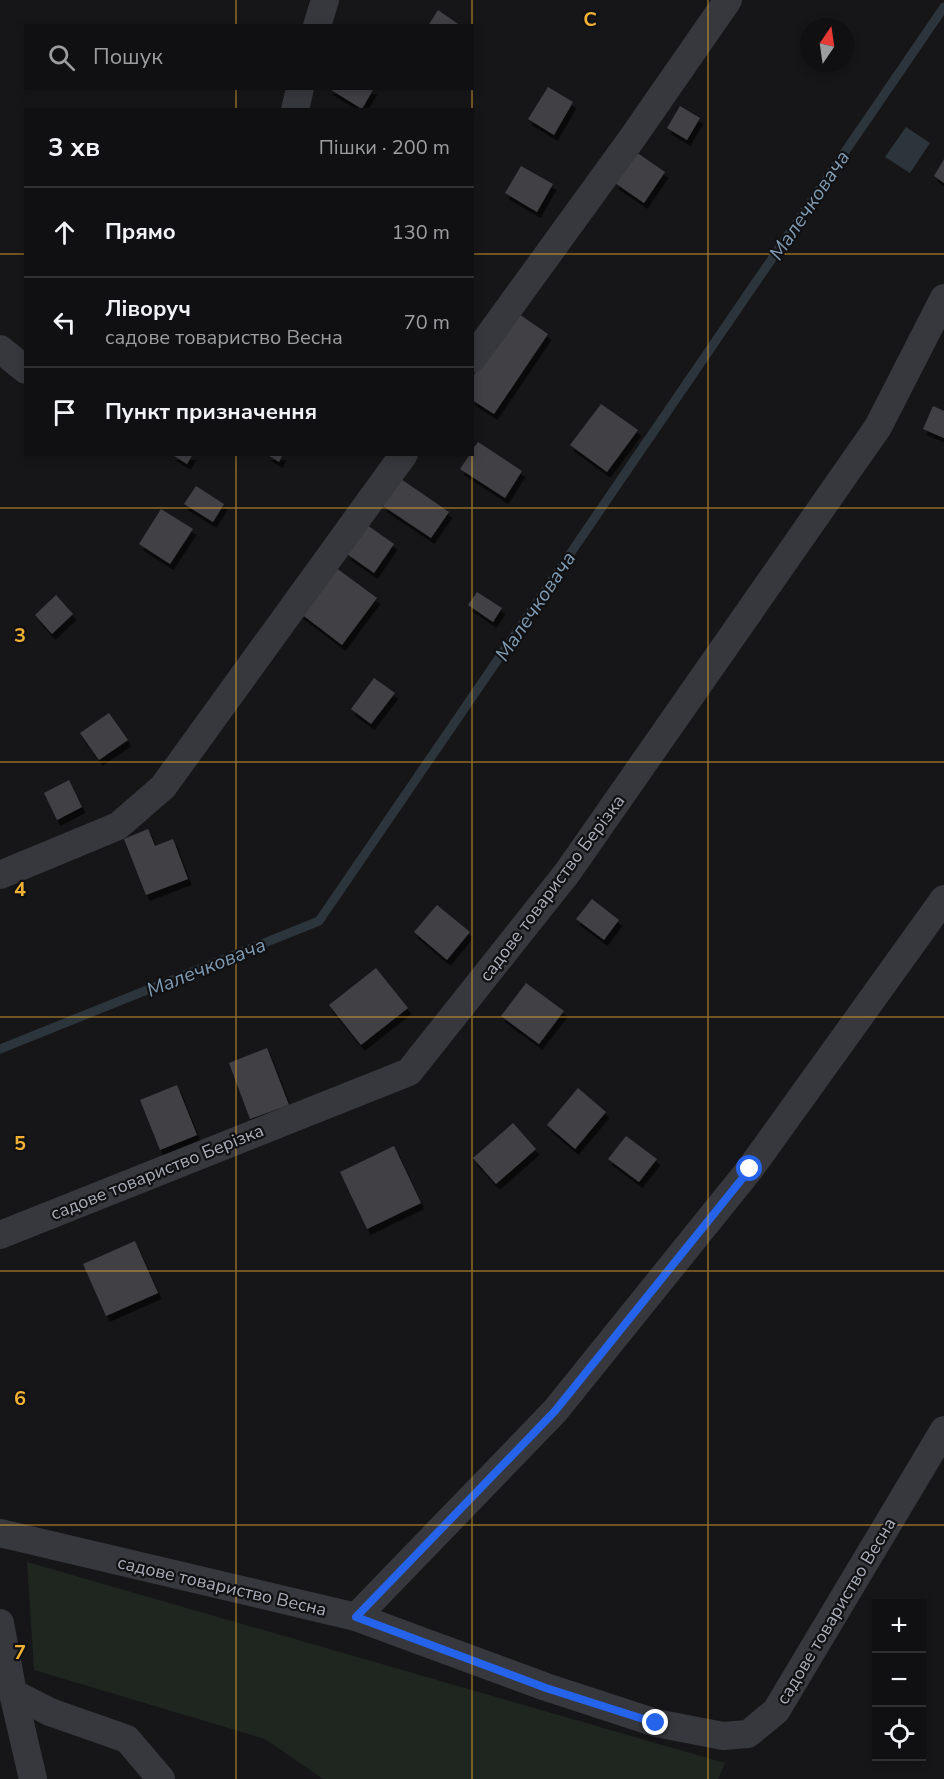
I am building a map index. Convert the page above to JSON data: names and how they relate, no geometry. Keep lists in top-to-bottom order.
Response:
{
  "streets": {
    "street": ["садове товариство Берізка", "садове товариство Весна"]
  },
  "water": ["Малечковача"],
  "north": "top",
  "page": {
    "search": "Пошук",
    "heading": ["3 хв", "Пішки · 200 m"],
    "list": [
      ["Прямо", "130 m"],
      ["Ліворуч", "садове товариство Весна", "70 m"],
      "Пункт призначення"
    ],
    "map_buttons": ["+", "−"]
  },
  "grid": {
    "columns": ["C"],
    "rows": [
      "3",
      "4",
      "5",
      "6",
      "7"
    ]
  }
}
